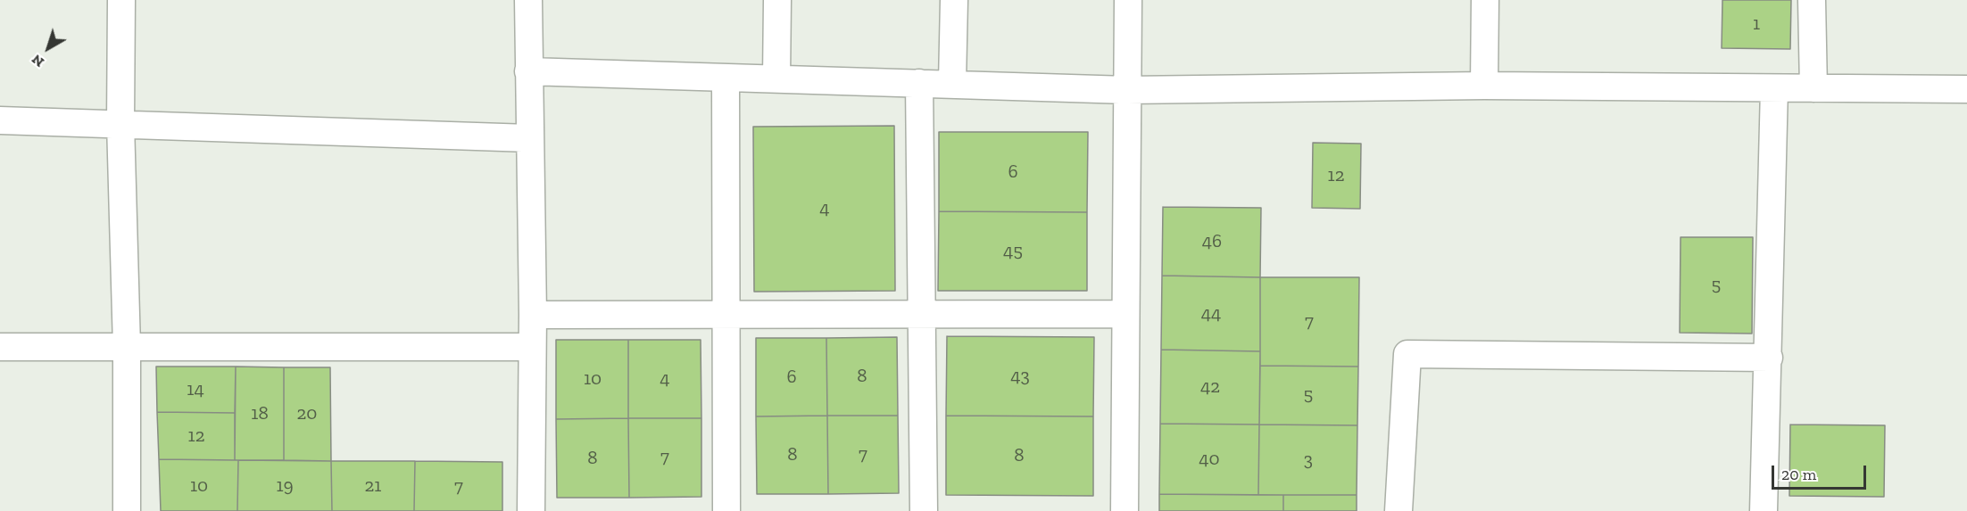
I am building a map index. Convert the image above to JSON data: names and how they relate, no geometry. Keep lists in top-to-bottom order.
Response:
{
  "house_numbers": [
    "1",
    "6",
    "12",
    "4",
    "46",
    "45",
    "5",
    "44",
    "7",
    "8",
    "43",
    "6",
    "10",
    "4",
    "42",
    "14",
    "5",
    "18",
    "20",
    "12",
    "8",
    "7",
    "8",
    "7",
    "8",
    "40",
    "3",
    "10",
    "19",
    "21",
    "7"
  ],
  "scale_bar": "20 m",
  "north": "bottom left"
}
